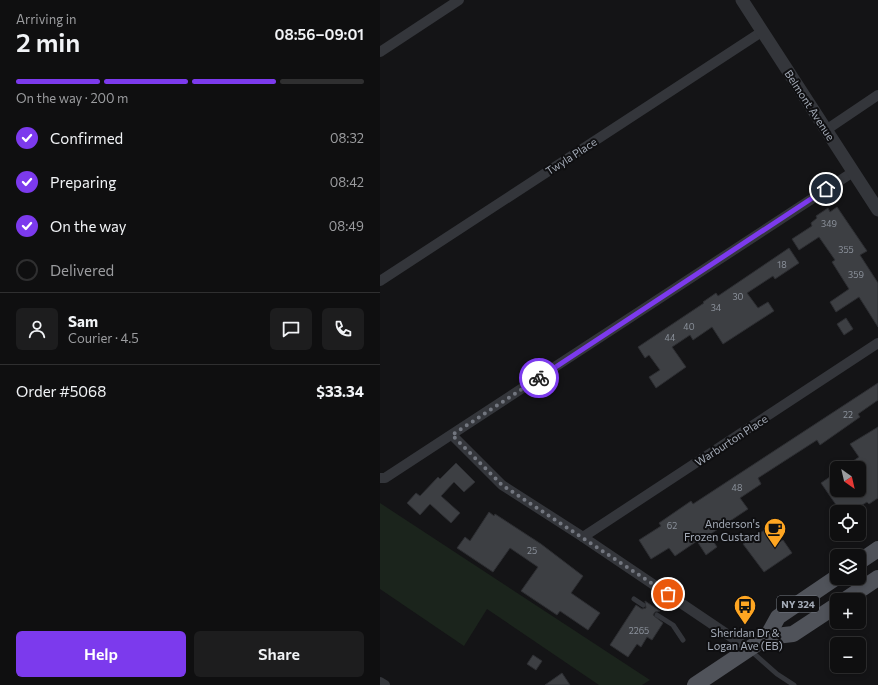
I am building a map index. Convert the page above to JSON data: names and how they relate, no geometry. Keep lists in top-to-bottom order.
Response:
{
  "streets": {
    "main road": ["NY 324"],
    "street": ["Belmont Avenue", "Twyla Place", "Warburton Place"]
  },
  "crossings": [
    ["Belmont Avenue", "Twyla Place"]
  ],
  "places": {
    "cafe": ["Anderson's Frozen Custard"],
    "bus stop": ["Sheridan Dr & Logan Ave (EB)"]
  },
  "house_numbers": [
    "349",
    "355",
    "18",
    "359",
    "30",
    "34",
    "40",
    "44",
    "22",
    "48",
    "62",
    "25",
    "2265"
  ],
  "north": "bottom right",
  "page": {
    "heading": ["2 min", "Arriving in", "08:56–09:01"],
    "panel": [
      "Sam",
      "Courier · 4.5",
      "Order #5068",
      "$33.34"
    ],
    "bar": "On the way · 200 m",
    "list": [
      ["Confirmed", "08:32"],
      ["Preparing", "08:42"],
      ["On the way", "08:49"],
      "Delivered"
    ],
    "map_buttons": ["+", "−"],
    "buttons": ["Help", "Share"]
  }
}
